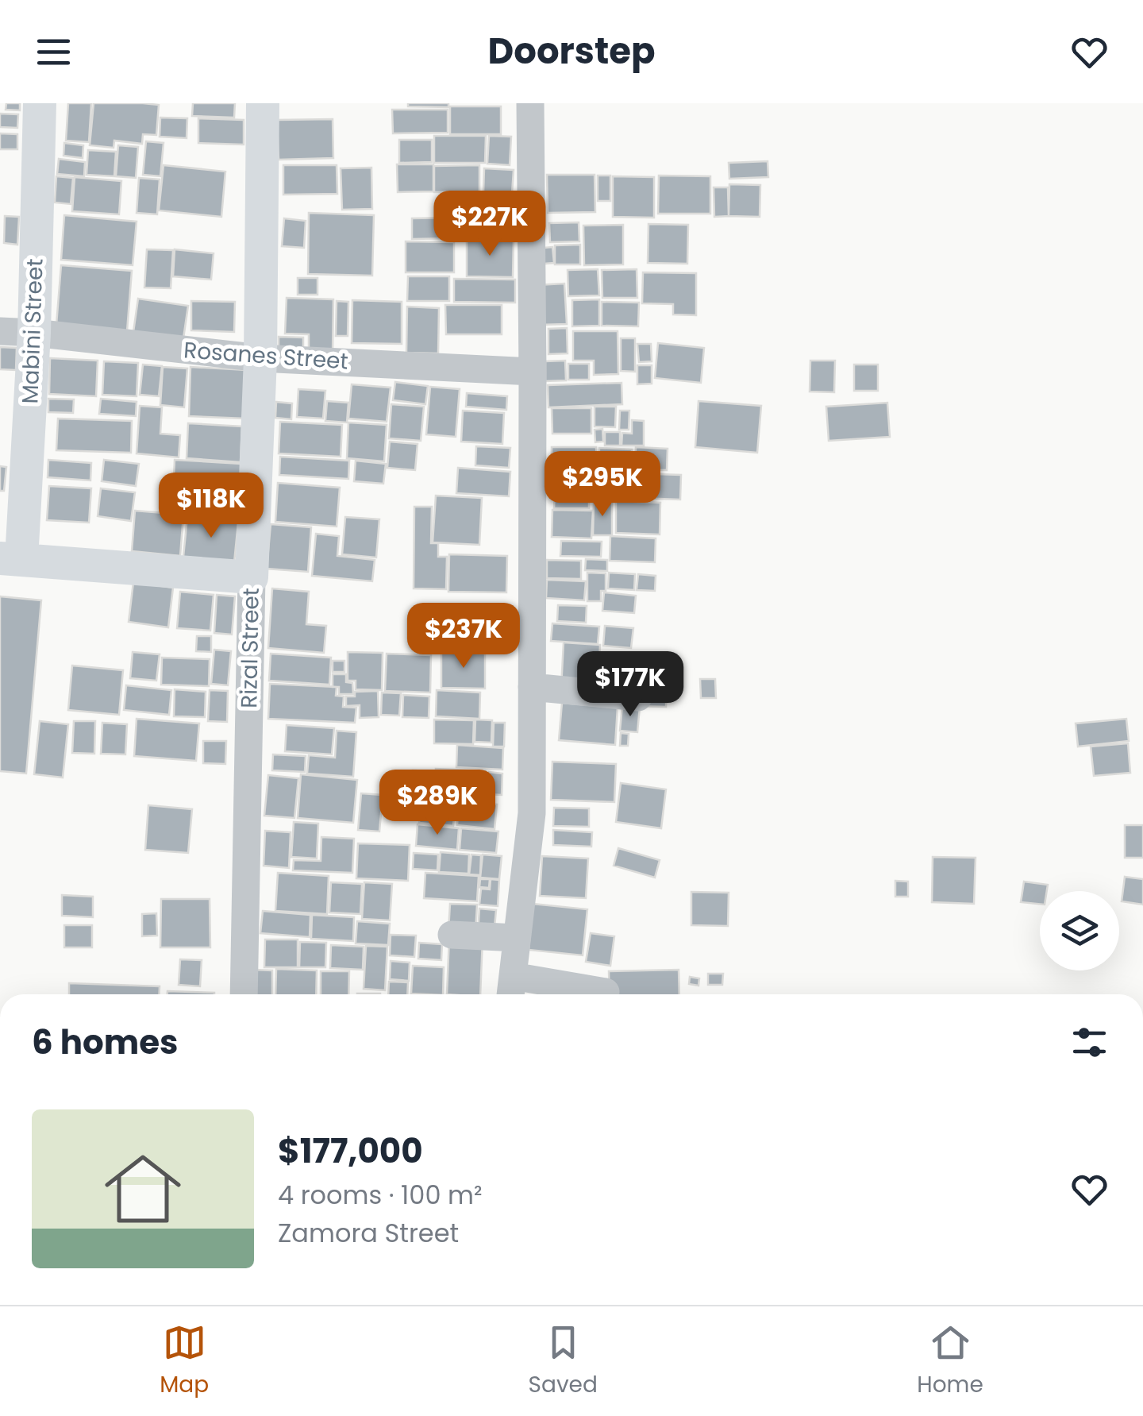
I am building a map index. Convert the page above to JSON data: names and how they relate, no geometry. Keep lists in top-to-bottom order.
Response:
{
  "streets": {
    "main road": ["Mabini Street", "Rizal Street"],
    "street": ["Rosanes Street"]
  },
  "crossings": [
    ["Mabini Street", "Rosanes Street"],
    ["Rosanes Street", "Rizal Street"]
  ],
  "page": {
    "header": "Doorstep",
    "price": [
      "$227K",
      "$295K",
      "$118K",
      "$237K",
      "$177K",
      "$289K"
    ],
    "heading": "6 homes",
    "list": [
      {
        "name": "$177,000",
        "note": "4 rooms · 100 m² · Zamora Street"
      }
    ],
    "tabs": ["Map", "Saved", "Home"]
  }
}
